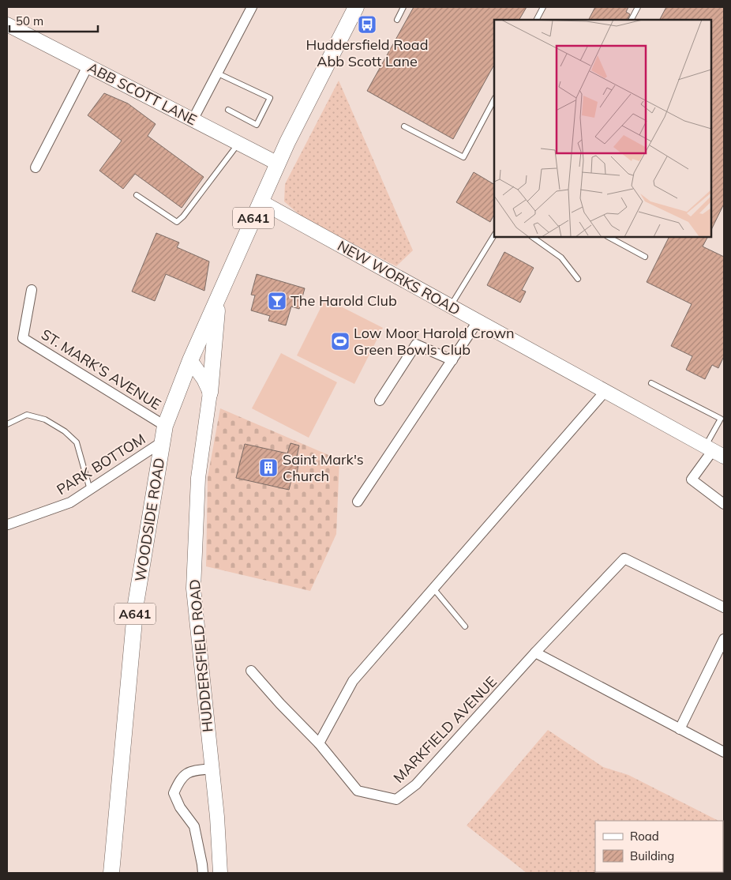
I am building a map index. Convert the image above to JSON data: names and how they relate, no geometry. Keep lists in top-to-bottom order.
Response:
{
  "streets": {
    "main road": ["A641", "WOODSIDE ROAD"],
    "street": [
      "ABB SCOTT LANE",
      "NEW WORKS ROAD",
      "ST. MARK'S AVENUE",
      "PARK BOTTOM",
      "HUDDERSFIELD ROAD",
      "MARKFIELD AVENUE"
    ]
  },
  "crossings": [
    ["ABB SCOTT LANE", "A641"],
    ["A641", "NEW WORKS ROAD"],
    ["A641", "WOODSIDE ROAD"],
    ["ST. MARK'S AVENUE", "WOODSIDE ROAD"],
    ["PARK BOTTOM", "WOODSIDE ROAD"]
  ],
  "places": {
    "bus stop": ["Huddersfield Road Abb Scott Lane"],
    "bar": ["The Harold Club"],
    "sports": ["Low Moor Harold Crown Green Bowls Club"],
    "building": ["Saint Mark's Church"]
  },
  "legend": ["Road", "Building"],
  "scale_bar": "50 m"
}
